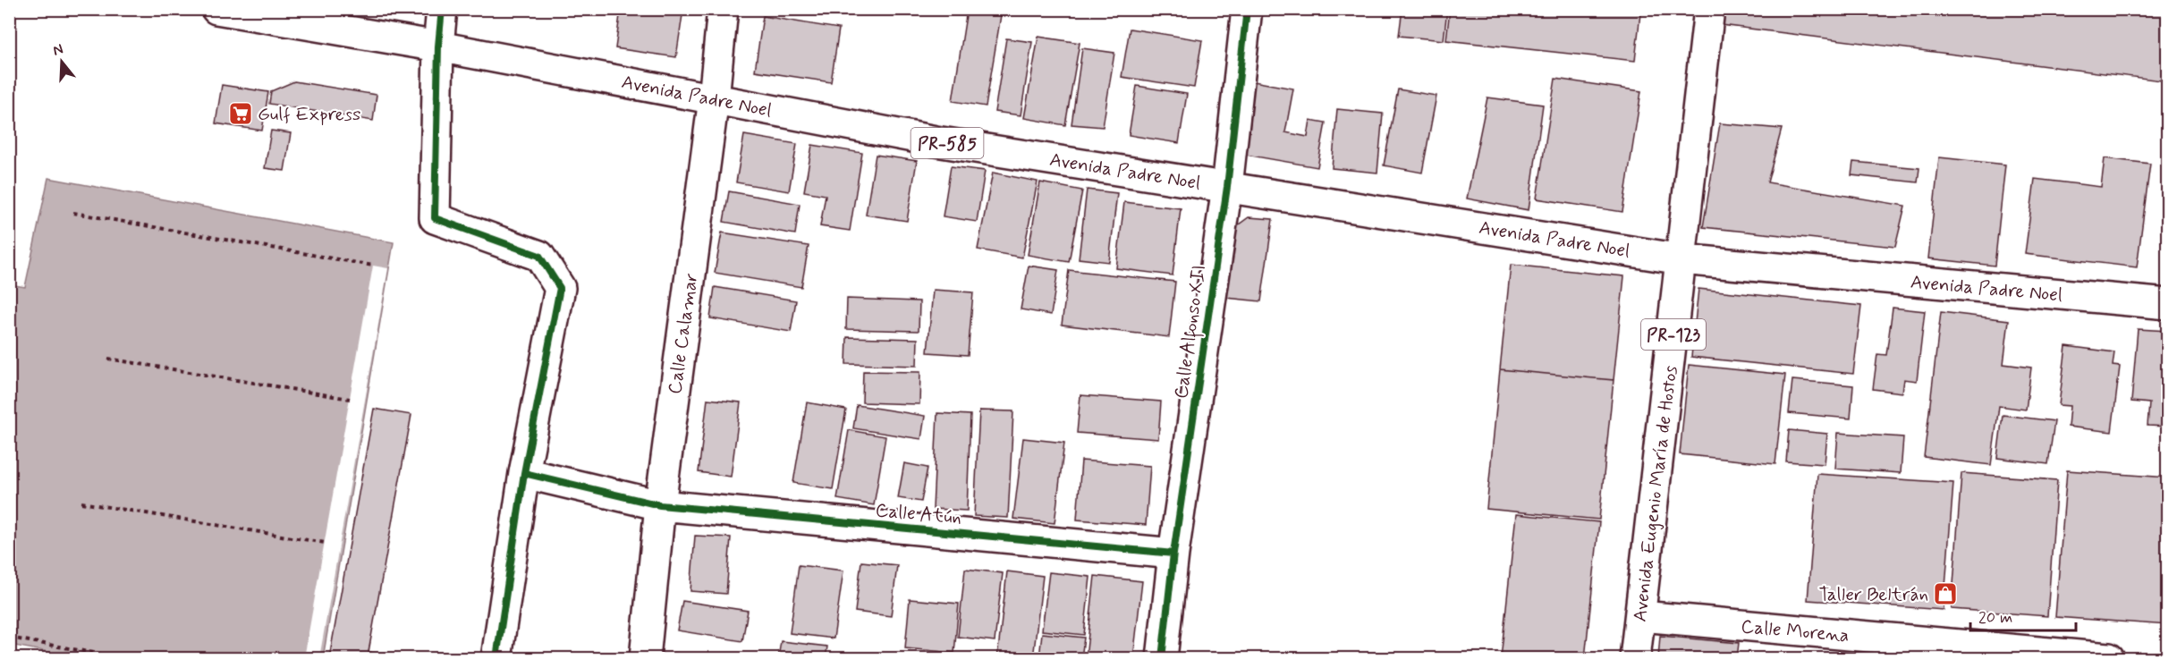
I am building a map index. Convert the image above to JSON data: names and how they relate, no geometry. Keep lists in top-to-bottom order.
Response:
{
  "streets": {
    "street": [
      "Avenida Padre Noel",
      "PR-585",
      "Calle Alfonso XII",
      "Calle Calamar",
      "PR-123",
      "Avenida Eugenio María de Hostos",
      "Calle Atún",
      "Calle Morena"
    ]
  },
  "crossings": [
    ["Avenida Padre Noel", "Calle Alfonso XII"],
    ["Avenida Padre Noel", "Calle Calamar"],
    ["Avenida Padre Noel", "Avenida Eugenio María de Hostos"],
    ["Calle Alfonso XII", "Calle Atún"],
    ["Calle Calamar", "Calle Atún"],
    ["Avenida Eugenio María de Hostos", "Calle Morena"]
  ],
  "places": {
    "supermarket": ["Gulf Express"],
    "shop": ["Taller Beltrán"]
  },
  "scale_bar": "20 m",
  "north": "top"
}
